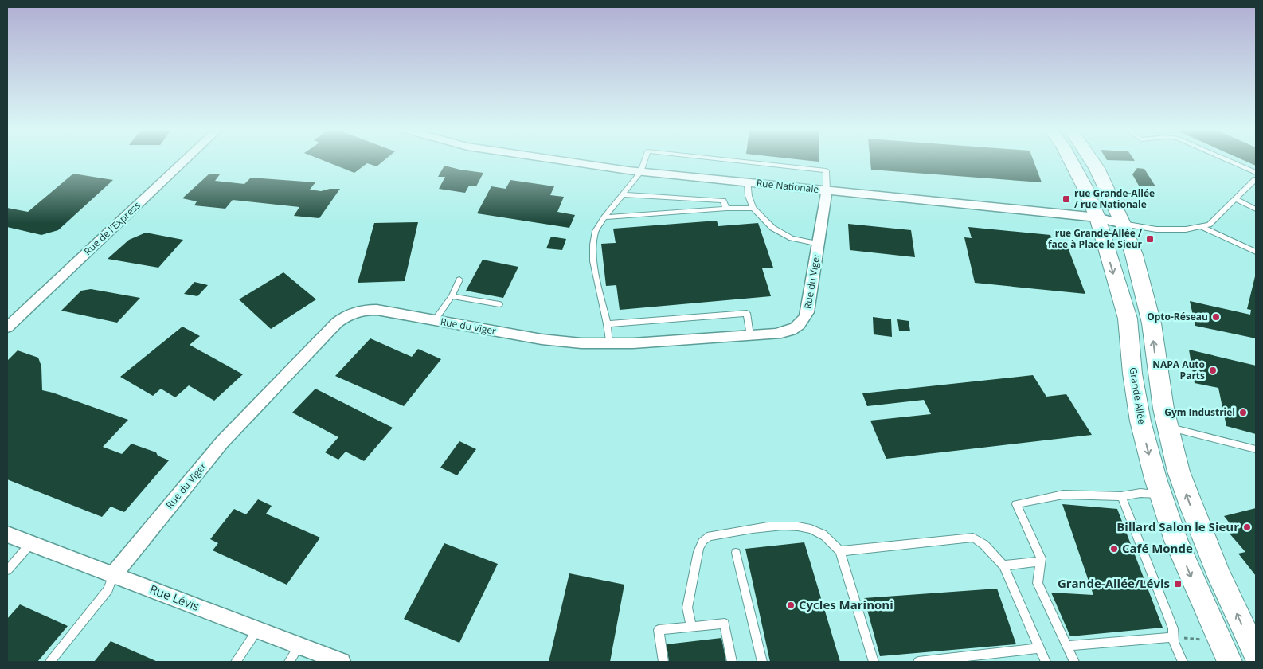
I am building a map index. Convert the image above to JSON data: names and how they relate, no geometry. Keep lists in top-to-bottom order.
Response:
{
  "streets": {
    "street": [
      "Rue Nationale",
      "Rue de l'Express",
      "Rue du Viger",
      "Grande Allée",
      "Rue Lévis"
    ]
  },
  "crossings": [
    ["Rue Nationale", "Rue du Viger"],
    ["Rue Nationale", "Grande Allée"],
    ["Rue du Viger", "Rue Lévis"]
  ],
  "places": {
    "transit": ["rue Grande-Allée / rue Nationale", "rue Grande-Allée / face à Place le Sieur", "Grande-Allée/Lévis"],
    "other": [
      "Opto-Réseau",
      "NAPA Auto Parts",
      "Gym Industriel",
      "Billard Salon le Sieur",
      "Café Monde",
      "Cycles Marinoni"
    ]
  }
}
